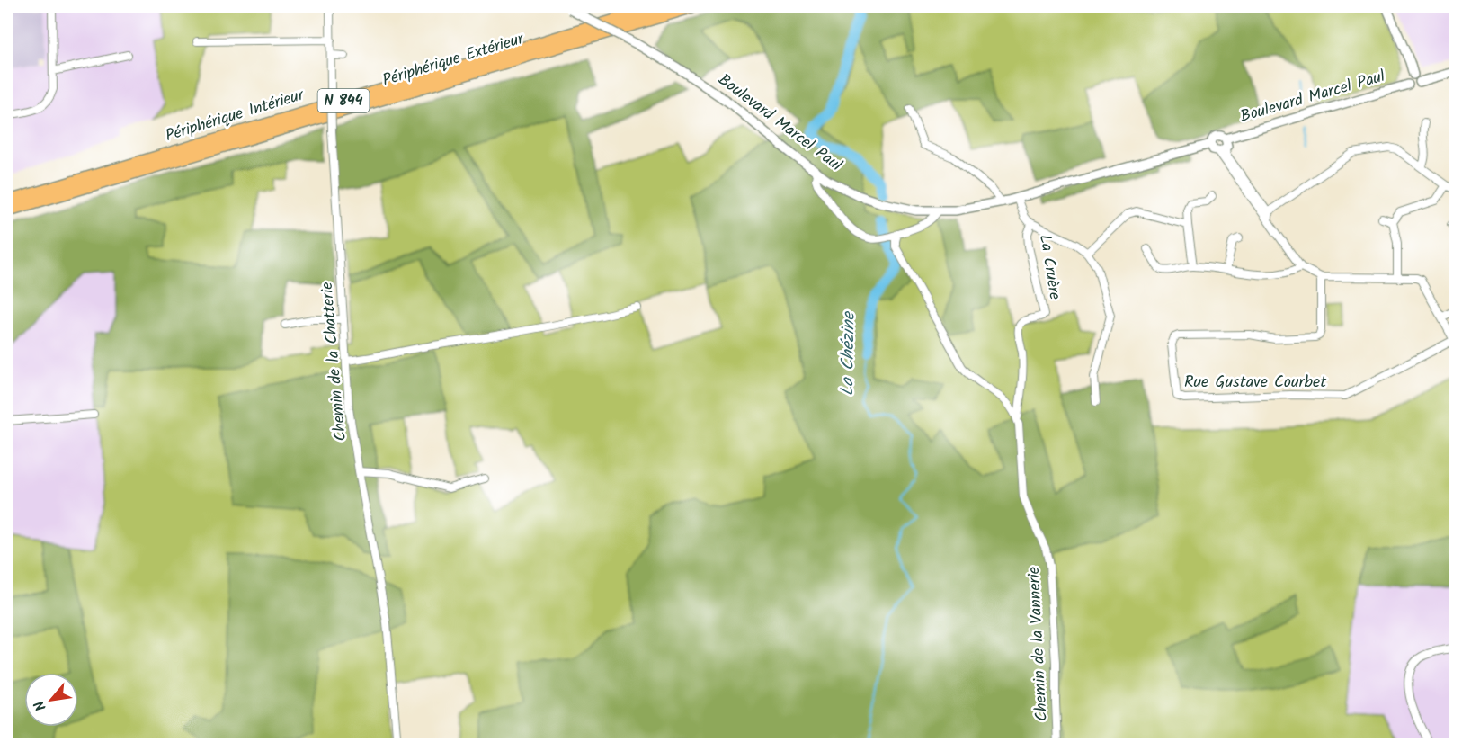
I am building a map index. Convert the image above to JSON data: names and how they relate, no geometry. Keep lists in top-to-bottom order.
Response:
{
  "streets": {
    "highway": ["Périphérique Extérieur", "N 844", "Périphérique Intérieur"],
    "street": [
      "Boulevard Marcel Paul",
      "La Cruère",
      "Chemin de la Chatterie",
      "Rue Gustave Courbet",
      "Chemin de la Vannerie"
    ]
  },
  "crossings": [
    ["La Cruère", "Chemin de la Vannerie"]
  ],
  "water": ["La Chézine"],
  "north": "bottom left"
}
